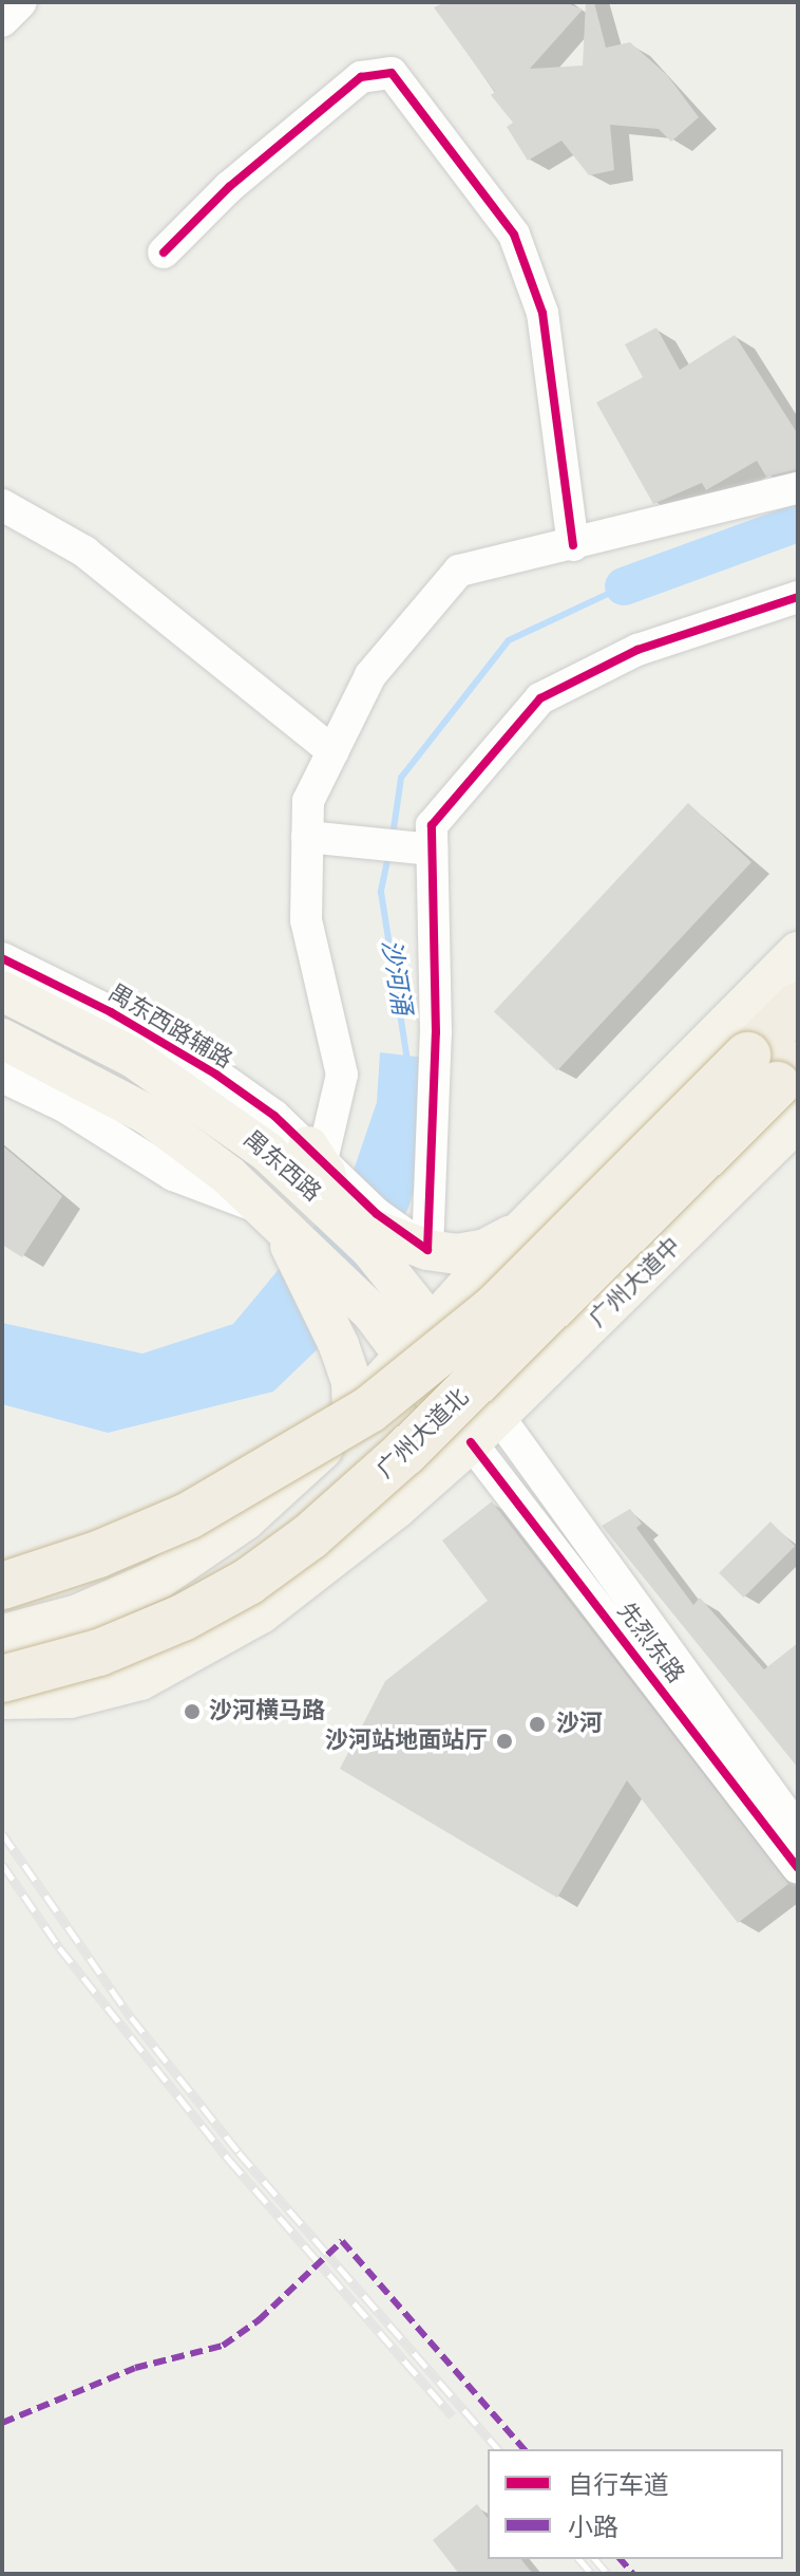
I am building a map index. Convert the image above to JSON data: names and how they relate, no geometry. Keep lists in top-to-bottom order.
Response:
{
  "streets": {
    "highway": ["广州大道中", "广州大道北"],
    "main road": ["禺东西路"],
    "street": ["禺东西路辅路", "先烈东路"]
  },
  "crossings": [
    ["禺东西路辅路", "禺东西路"],
    ["禺东西路", "广州大道中"],
    ["禺东西路", "广州大道北"],
    ["禺东西路", "先烈东路"],
    ["广州大道中", "广州大道北"],
    ["广州大道中", "先烈东路"],
    ["广州大道北", "先烈东路"]
  ],
  "water": ["沙河涌"],
  "places": ["沙河横马路", "沙河", "沙河站地面站厅"],
  "legend": ["自行车道", "小路"]
}
